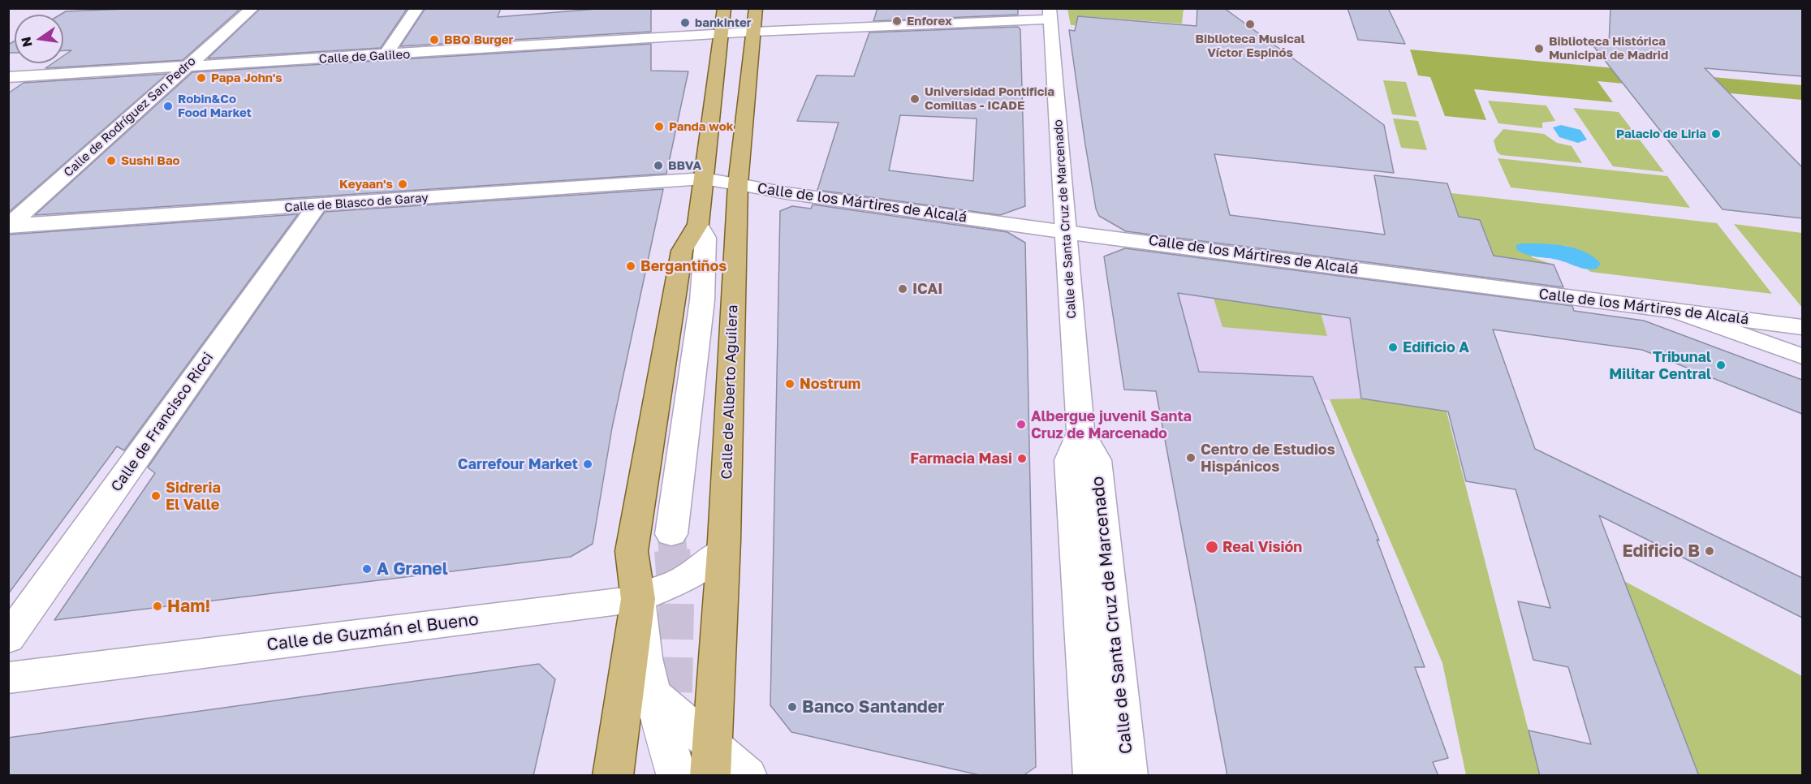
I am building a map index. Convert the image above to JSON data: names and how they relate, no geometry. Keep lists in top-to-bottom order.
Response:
{
  "streets": {
    "main road": ["Calle de Alberto Aguilera"],
    "street": [
      "Calle de Galileo",
      "Calle de Rodríguez San Pedro",
      "Calle de Blasco de Garay",
      "Calle de los Mártires de Alcalá",
      "Calle de Santa Cruz de Marcenado",
      "Calle de Francisco Ricci",
      "Calle de Guzmán el Bueno"
    ]
  },
  "crossings": [
    ["Calle de Galileo", "Calle de Rodríguez San Pedro"],
    ["Calle de Galileo", "Calle de Santa Cruz de Marcenado"],
    ["Calle de Galileo", "Calle de Alberto Aguilera"],
    ["Calle de Rodríguez San Pedro", "Calle de Blasco de Garay"],
    ["Calle de Blasco de Garay", "Calle de los Mártires de Alcalá"],
    ["Calle de Blasco de Garay", "Calle de Francisco Ricci"],
    ["Calle de los Mártires de Alcalá", "Calle de Santa Cruz de Marcenado"],
    ["Calle de los Mártires de Alcalá", "Calle de Alberto Aguilera"],
    ["Calle de Alberto Aguilera", "Calle de Guzmán el Bueno"]
  ],
  "places": [
    "Enforex",
    "bankinter",
    "Biblioteca Musical Víctor Espinós",
    "BBQ Burger",
    "Biblioteca Histórica Municipal de Madrid",
    "Papa John's",
    "Universidad Pontificia Comillas - ICADE",
    "Robin&Co Food Market",
    "Panda wok",
    "Palacio de Liria",
    "Sushi Bao",
    "BBVA",
    "Keyaan's",
    "Bergantiños",
    "ICAI",
    "Edificio A",
    "Tribunal Militar Central",
    "Nostrum",
    "Albergue juvenil Santa Cruz de Marcenado",
    "Centro de Estudios Hispánicos",
    "Farmacia Masi",
    "Carrefour Market",
    "Sidreria El Valle",
    "Real Visión",
    "Edificio B",
    "A Granel",
    "Ham!",
    "Banco Santander"
  ],
  "north": "left"
}
